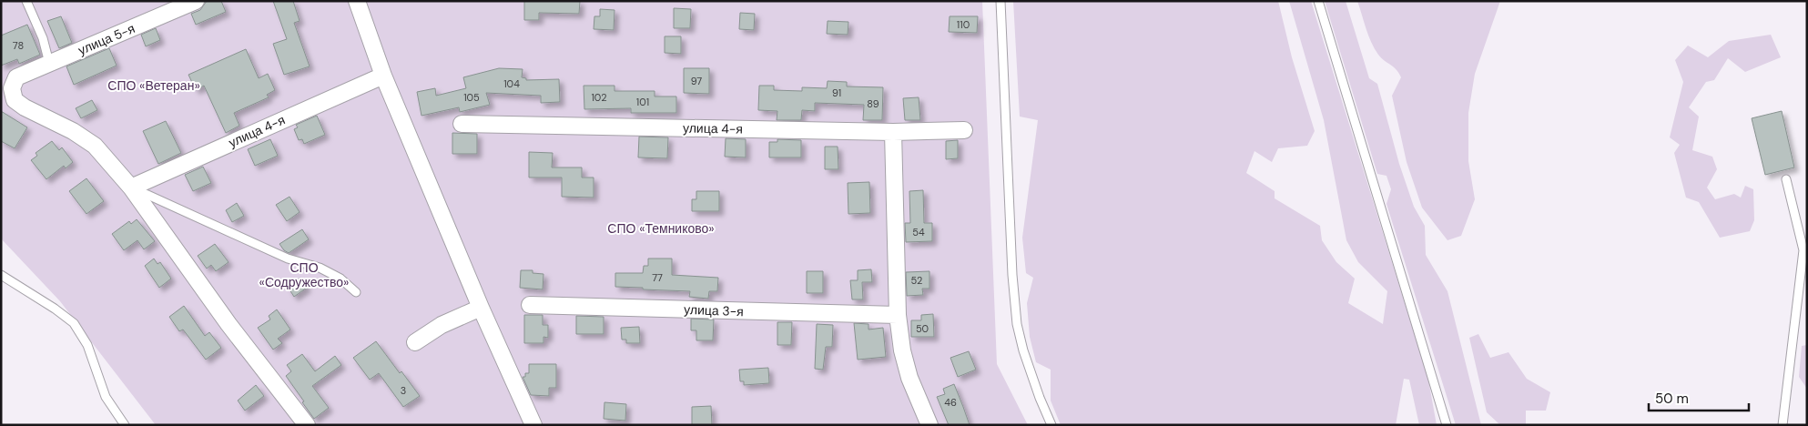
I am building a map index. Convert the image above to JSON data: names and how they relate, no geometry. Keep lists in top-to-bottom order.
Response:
{
  "streets": {
    "street": ["улица 5-я", "улица 4-я", "улица 3-я"]
  },
  "crossings": [
    ["улица 5-я", "улица 4-я"]
  ],
  "parks": ["СПО «Ветеран»", "СПО «Темниково»", "СПО «Содружество»"],
  "house_numbers": [
    "110",
    "78",
    "97",
    "104",
    "91",
    "105",
    "102",
    "101",
    "89",
    "54",
    "77",
    "52",
    "50",
    "3",
    "46"
  ],
  "scale_bar": "50 m"
}
